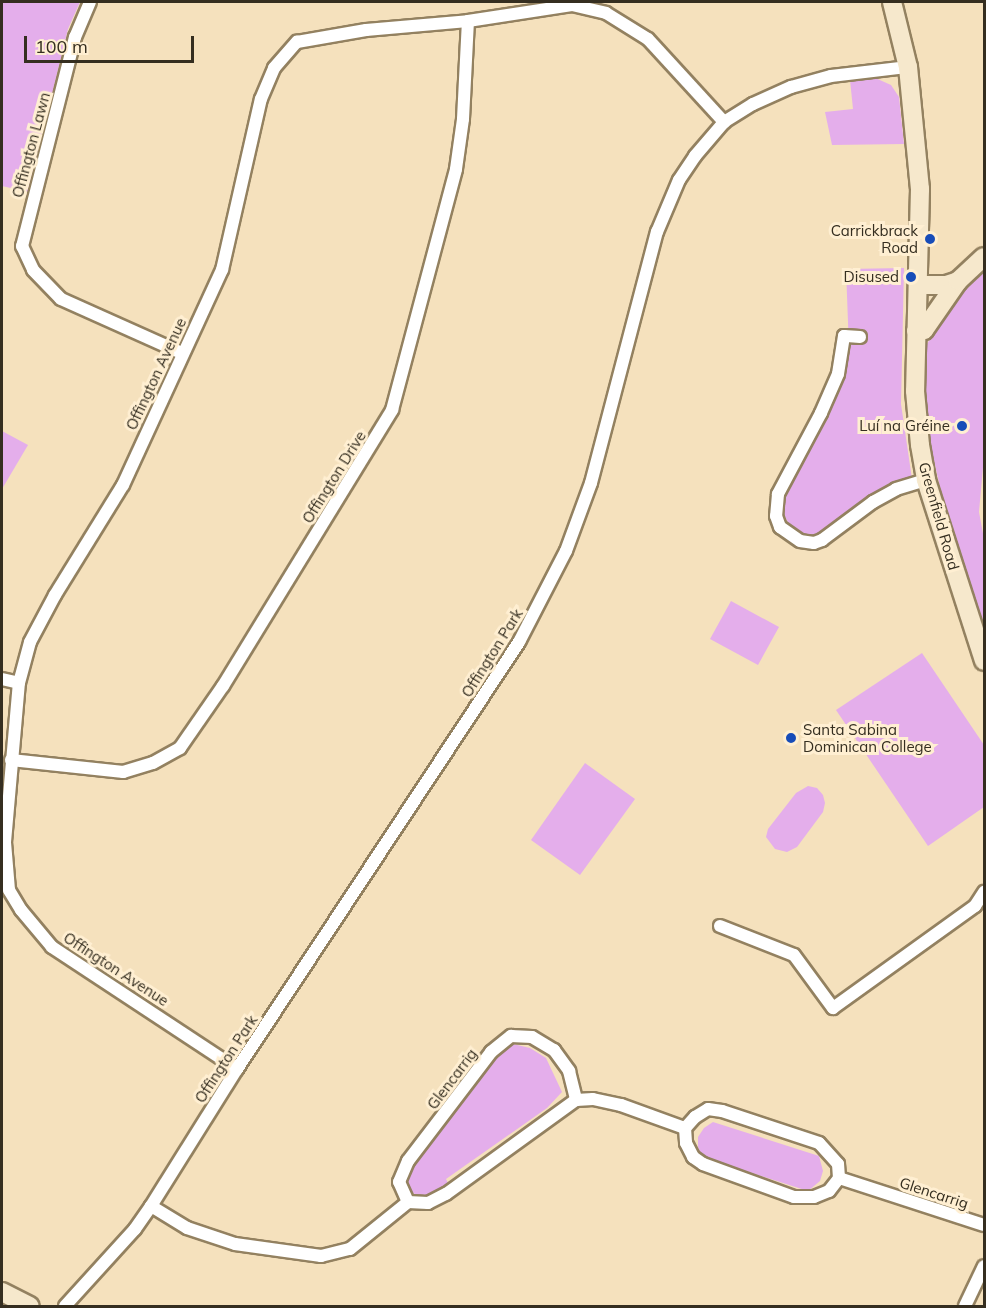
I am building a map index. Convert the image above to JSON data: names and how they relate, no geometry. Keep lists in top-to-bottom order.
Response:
{
  "streets": {
    "main road": ["Greenfield Road"],
    "street": [
      "Offington Lawn",
      "Offington Avenue",
      "Offington Drive",
      "Offington Park",
      "Glencarrig"
    ]
  },
  "crossings": [
    ["Offington Lawn", "Offington Avenue"],
    ["Offington Avenue", "Offington Drive"],
    ["Offington Avenue", "Offington Park"]
  ],
  "places": [
    "Carrickbrack Road",
    "Disused",
    "Luí na Gréine",
    "Santa Sabina Dominican College"
  ],
  "scale_bar": "100 m"
}
